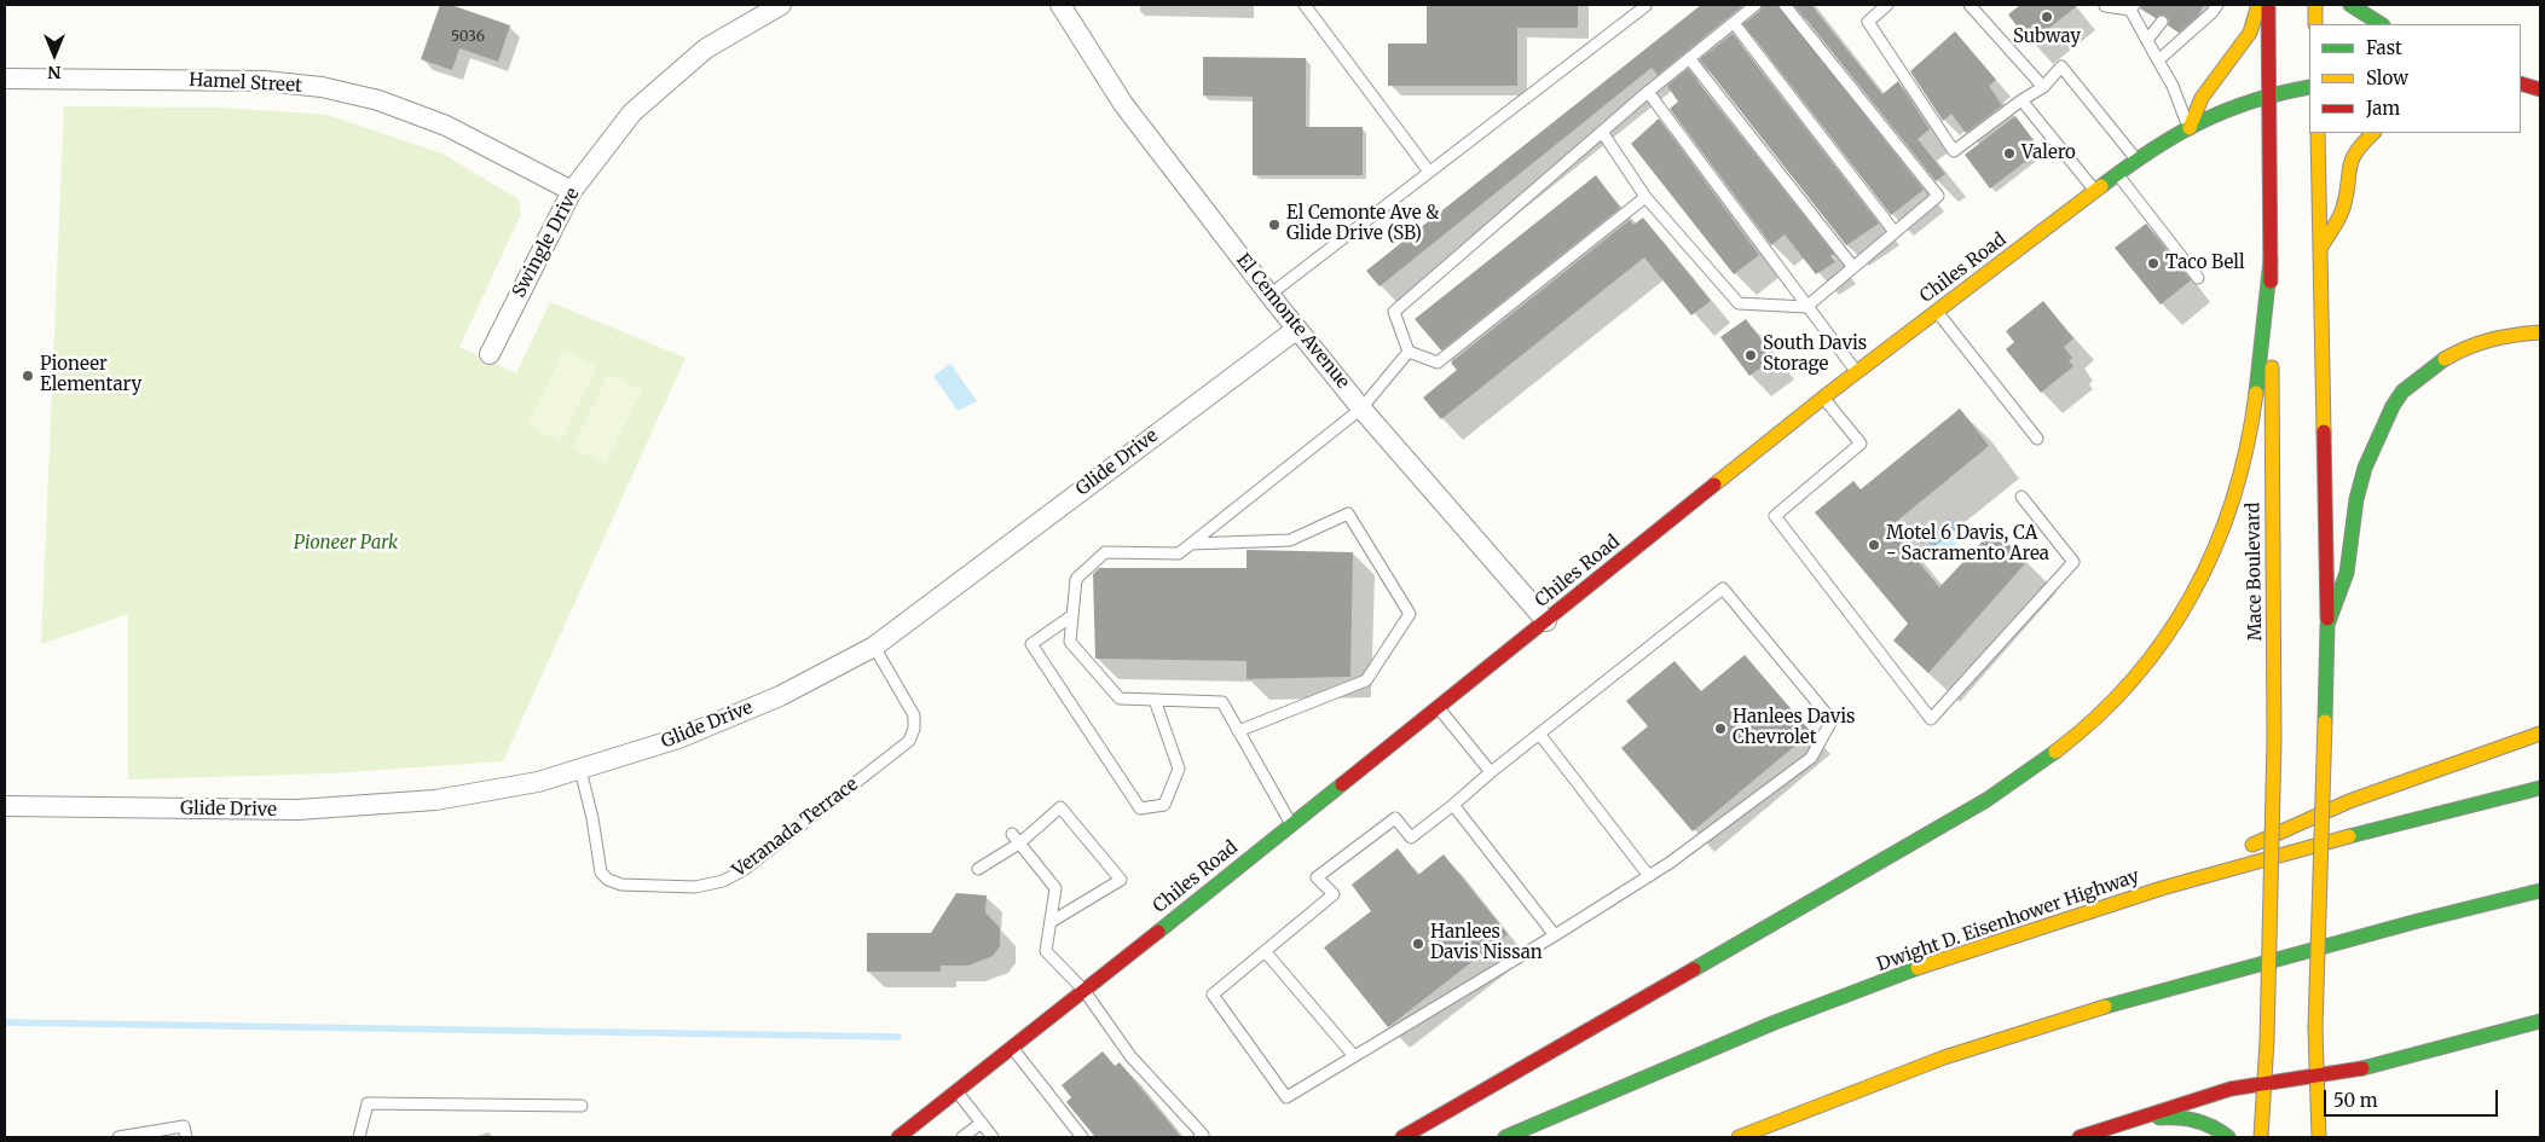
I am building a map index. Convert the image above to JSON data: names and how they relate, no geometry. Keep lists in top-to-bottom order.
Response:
{
  "streets": {
    "main road": ["Chiles Road", "Mace Boulevard", "Dwight D. Eisenhower Highway"],
    "street": [
      "Hamel Street",
      "Swingle Drive",
      "El Cemonte Avenue",
      "Glide Drive"
    ],
    "lane": ["Veranada Terrace"]
  },
  "crossings": [
    ["Hamel Street", "Swingle Drive"],
    ["Chiles Road", "El Cemonte Avenue"],
    ["Chiles Road", "Mace Boulevard"],
    ["El Cemonte Avenue", "Glide Drive"],
    ["Glide Drive", "Veranada Terrace"]
  ],
  "parks": ["Pioneer Park"],
  "places": [
    "Subway",
    "Valero",
    "El Cemonte Ave & Glide Drive (SB)",
    "Taco Bell",
    "South Davis Storage",
    "Pioneer Elementary",
    "Motel 6 Davis, CA - Sacramento Area",
    "Hanlees Davis Chevrolet",
    "Hanlees Davis Nissan"
  ],
  "house_numbers": ["5036"],
  "legend": ["Fast", "Slow", "Jam"],
  "scale_bar": "50 m",
  "north": "bottom"
}
